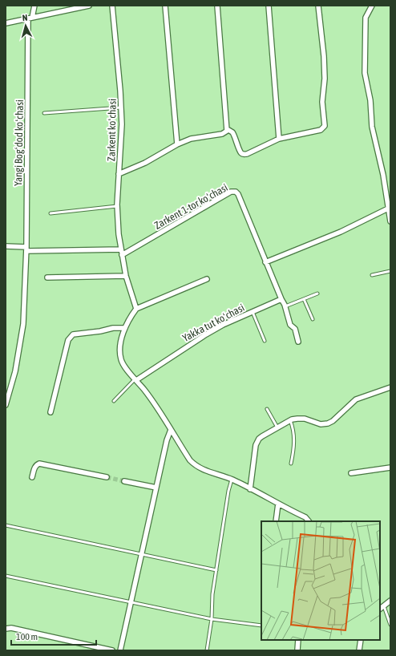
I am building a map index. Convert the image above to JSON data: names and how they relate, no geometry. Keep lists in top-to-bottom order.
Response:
{
  "streets": {
    "street": [
      "Zarkent koʻchasi",
      "Yangi Bogʻdod koʻchasi",
      "Zarkent 1-tor koʻchasi",
      "Yakka tut koʻchasi"
    ]
  },
  "crossings": [
    ["Zarkent koʻchasi", "Zarkent 1-tor koʻchasi"]
  ],
  "scale_bar": "100 m",
  "north": "top"
}
